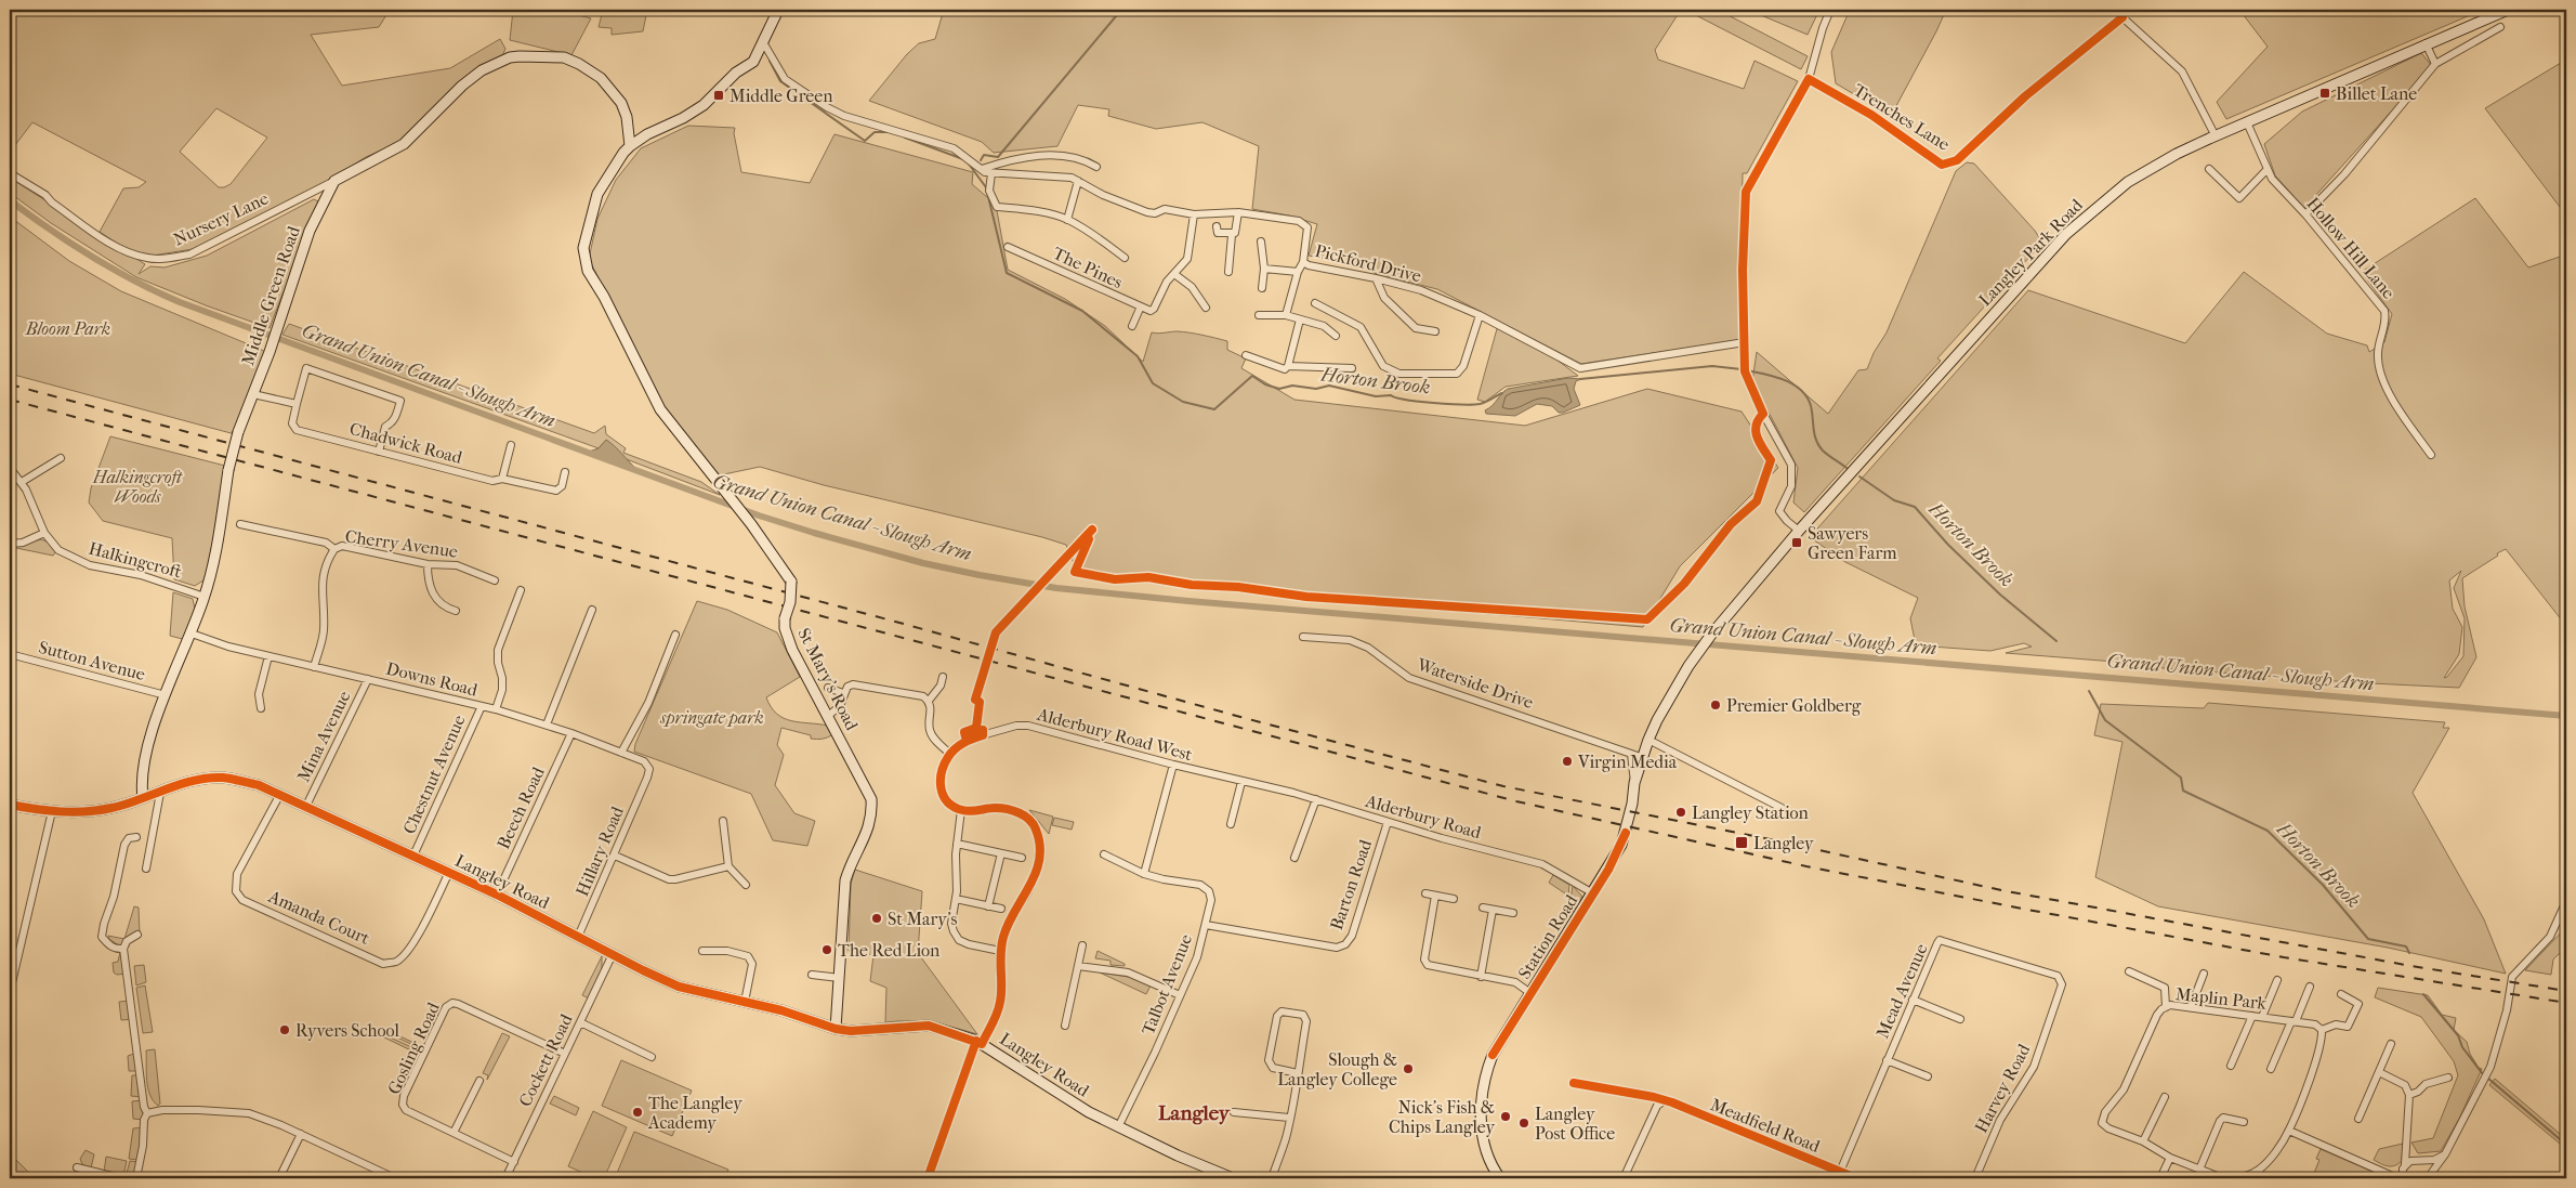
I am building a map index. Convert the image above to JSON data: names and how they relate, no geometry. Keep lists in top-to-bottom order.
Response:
{
  "streets": {
    "street": [
      "Trenches Lane",
      "Nursery Lane",
      "Hollow Hill Lane",
      "Langley Park Road",
      "Pickford Drive",
      "The Pines",
      "Middle Green Road",
      "Chadwick Road",
      "Cherry Avenue",
      "Halkingcroft",
      "Sutton Avenue",
      "Downs Road",
      "St Mary's Road",
      "Waterside Drive",
      "Alderbury Road West",
      "Mina Avenue",
      "Chestnut Avenue",
      "Beech Road",
      "Alderbury Road",
      "Hillary Road",
      "Langley Road",
      "Barton Road",
      "Amanda Court",
      "Station Road",
      "Talbot Avenue",
      "Mead Avenue",
      "Maplin Park",
      "Gosling Road",
      "Cockett Road",
      "Harvey Road",
      "Meadfield Road"
    ]
  },
  "crossings": [
    ["Nursery Lane", "Middle Green Road"],
    ["Hollow Hill Lane", "Langley Park Road"],
    ["Langley Park Road", "Station Road"],
    ["Middle Green Road", "Halkingcroft"],
    ["Middle Green Road", "Sutton Avenue"],
    ["Middle Green Road", "Downs Road"],
    ["Middle Green Road", "Langley Road"],
    ["Downs Road", "Mina Avenue"],
    ["Downs Road", "Chestnut Avenue"],
    ["Downs Road", "Beech Road"],
    ["Downs Road", "Hillary Road"],
    ["St Mary's Road", "Langley Road"],
    ["Waterside Drive", "Station Road"],
    ["Alderbury Road West", "Alderbury Road"],
    ["Mina Avenue", "Langley Road"],
    ["Chestnut Avenue", "Langley Road"],
    ["Beech Road", "Langley Road"],
    ["Alderbury Road", "Barton Road"],
    ["Alderbury Road", "Station Road"],
    ["Hillary Road", "Langley Road"],
    ["Langley Road", "Amanda Court"],
    ["Langley Road", "Talbot Avenue"],
    ["Langley Road", "Cockett Road"],
    ["Barton Road", "Talbot Avenue"],
    ["Mead Avenue", "Harvey Road"],
    ["Mead Avenue", "Meadfield Road"],
    ["Gosling Road", "Cockett Road"]
  ],
  "districts": ["Langley"],
  "water": ["Grand Union Canal - Slough Arm", "Horton Brook"],
  "parks": ["Bloom Park", "Halkingcroft Woods", "springate park"],
  "places": {
    "transit": [
      "Billet Lane",
      "Middle Green",
      "Sawyers Green Farm",
      "Langley"
    ],
    "other": [
      "Premier Goldberg",
      "Virgin Media",
      "Langley Station",
      "St Mary's",
      "The Red Lion",
      "Ryvers School",
      "Slough & Langley College",
      "The Langley Academy",
      "Nick's Fish & Chips Langley",
      "Langley Post Office"
    ]
  }
}
